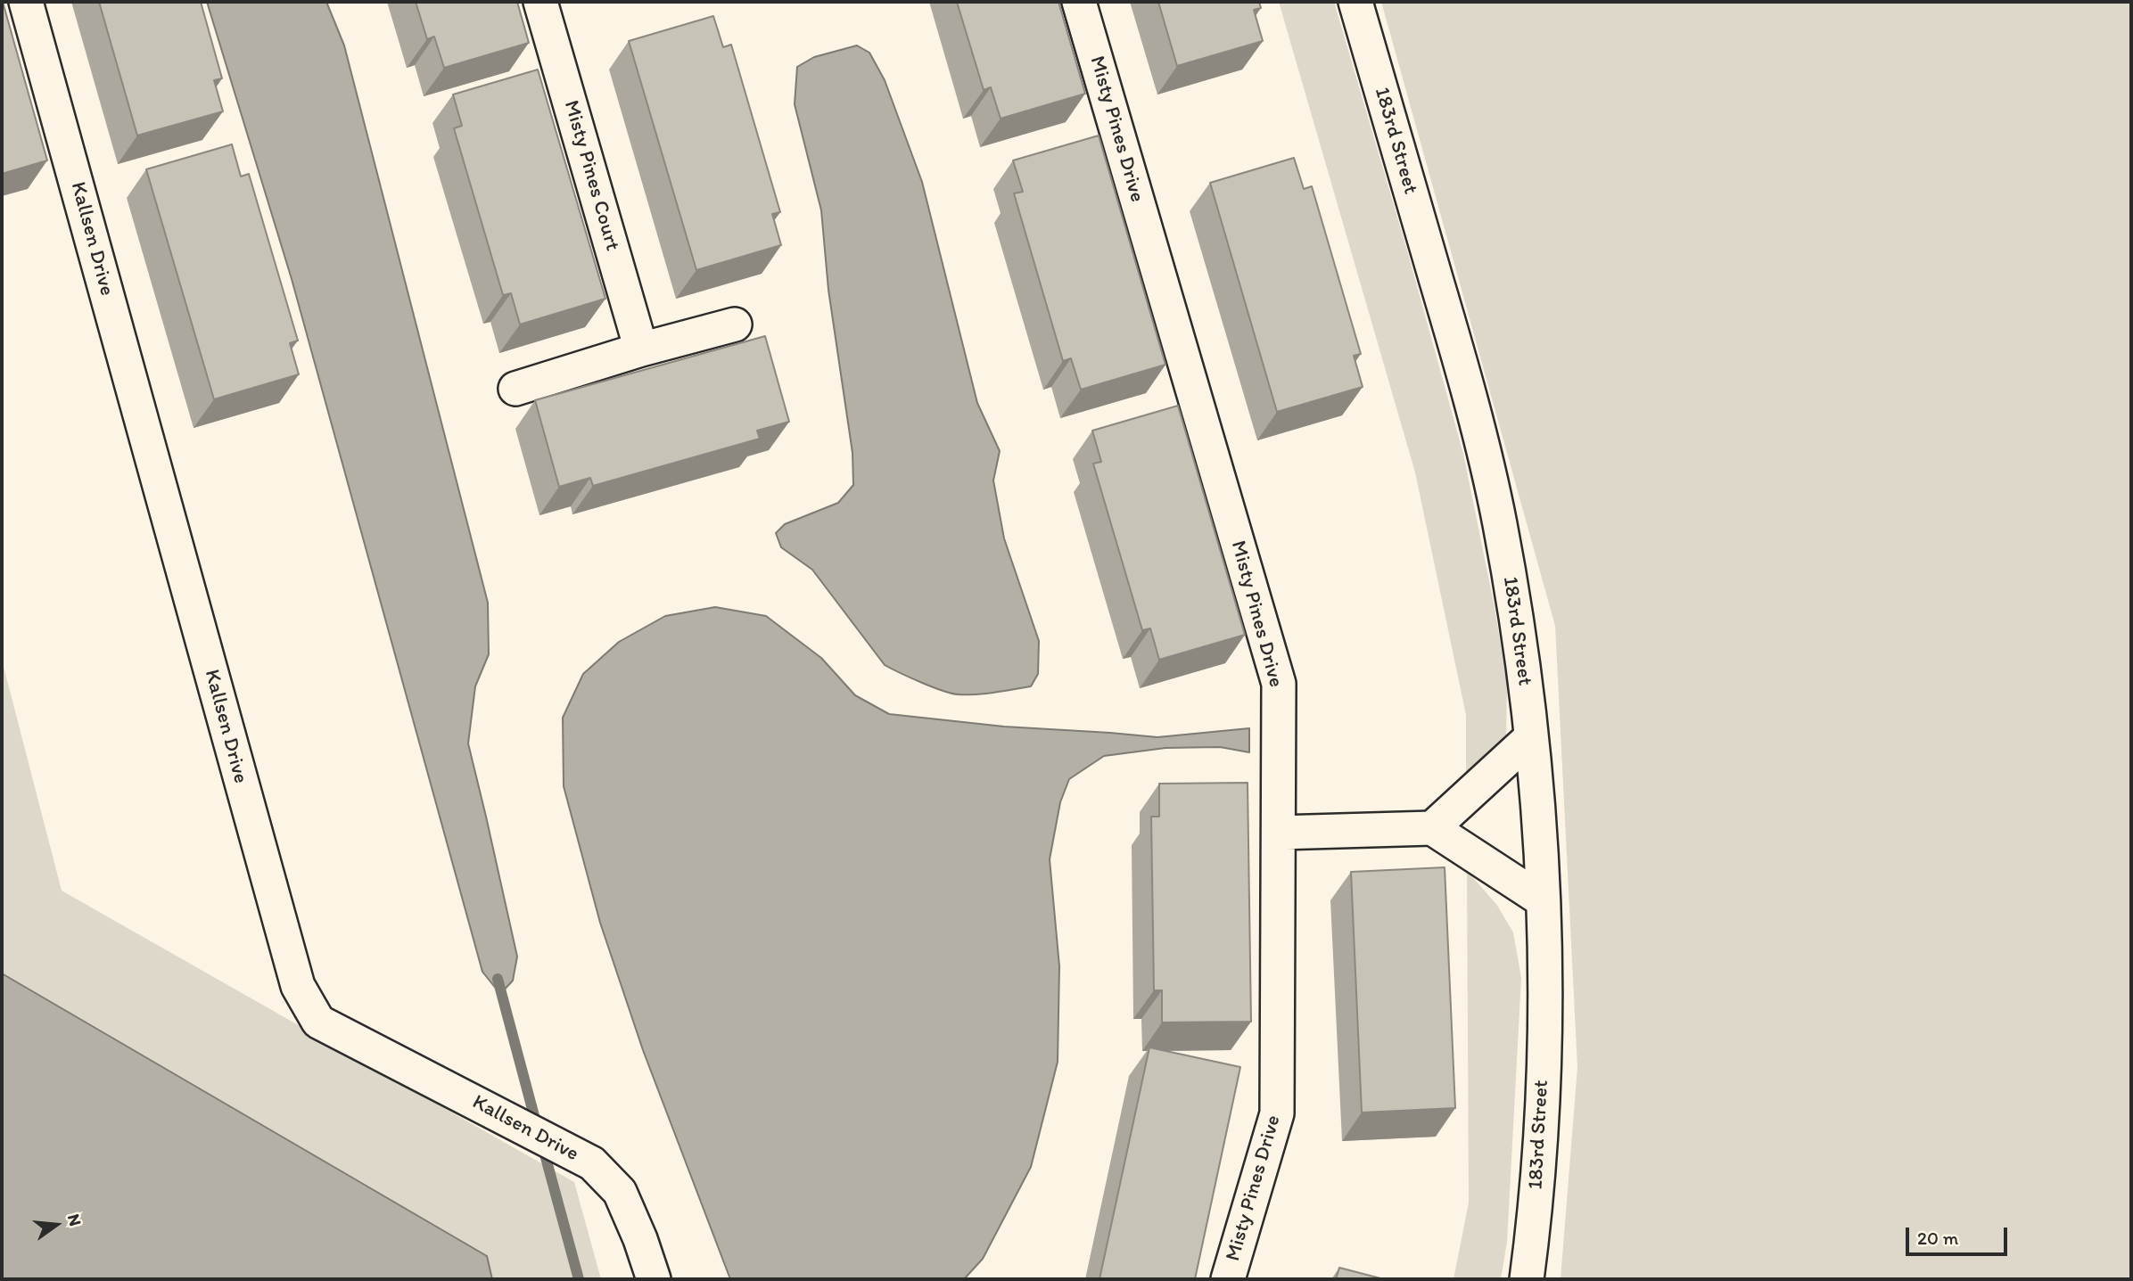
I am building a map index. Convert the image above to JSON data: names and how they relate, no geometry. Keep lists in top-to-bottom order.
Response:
{
  "streets": {
    "street": [
      "Misty Pines Drive",
      "183rd Street",
      "Misty Pines Court",
      "Kallsen Drive"
    ]
  },
  "scale_bar": "20 m",
  "north": "right"
}
